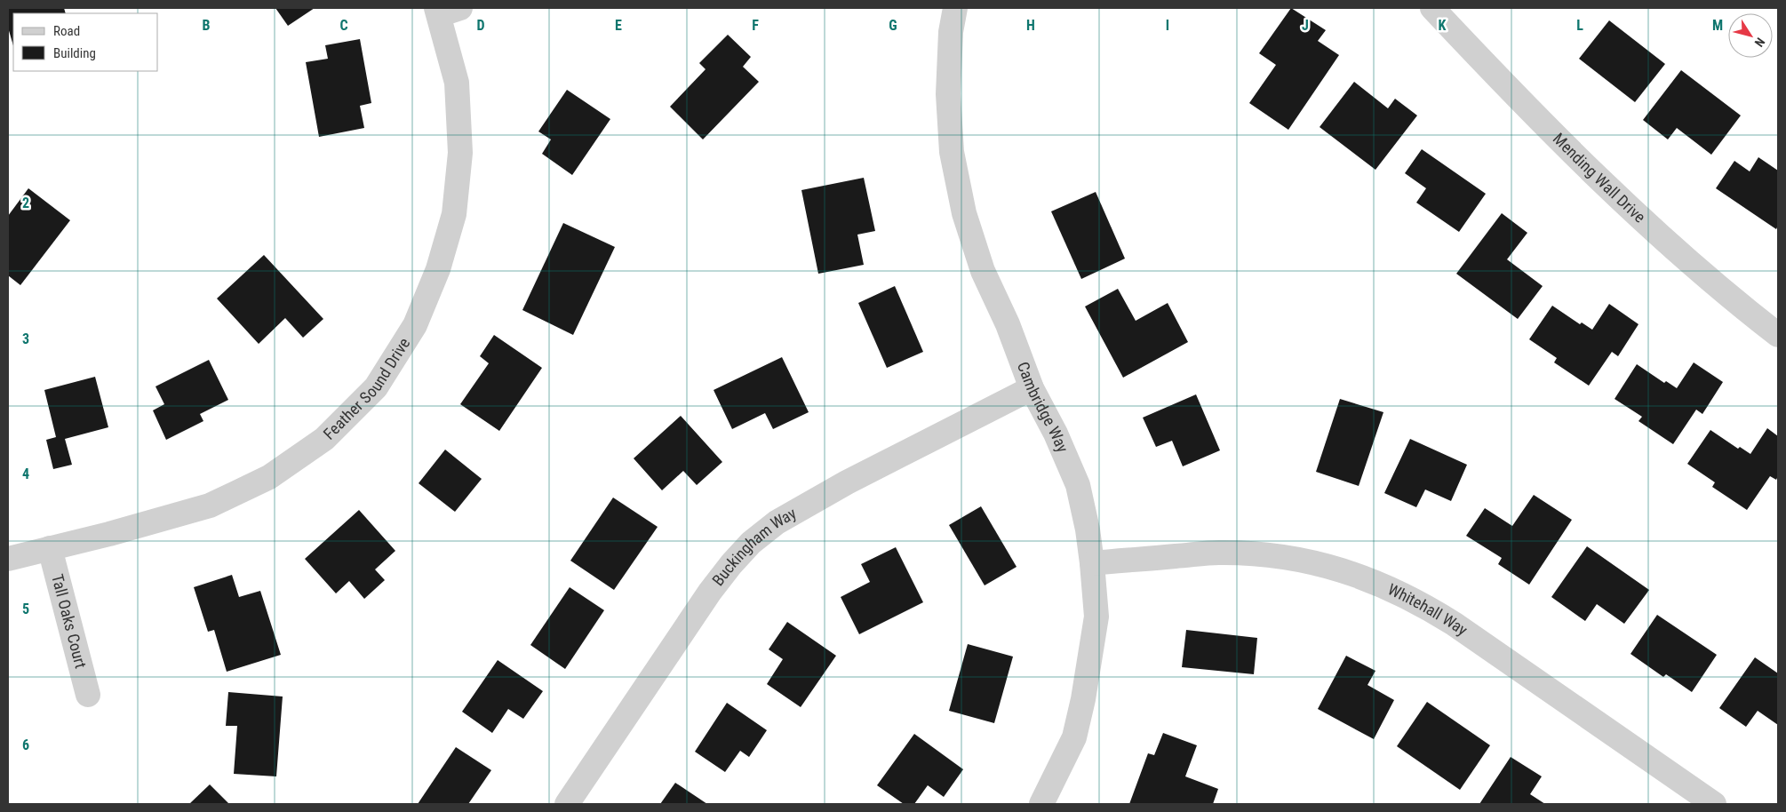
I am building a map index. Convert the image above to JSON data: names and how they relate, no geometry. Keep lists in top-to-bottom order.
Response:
{
  "streets": {
    "street": [
      "Mending Wall Drive",
      "Feather Sound Drive",
      "Cambridge Way",
      "Buckingham Way",
      "Whitehall Way",
      "Tall Oaks Court"
    ]
  },
  "crossings": [
    ["Feather Sound Drive", "Tall Oaks Court"],
    ["Cambridge Way", "Buckingham Way"],
    ["Cambridge Way", "Whitehall Way"]
  ],
  "legend": ["Road", "Building"],
  "north": "bottom right",
  "grid": {
    "columns": [
      "B",
      "C",
      "D",
      "E",
      "F",
      "G",
      "H",
      "I",
      "J",
      "K",
      "L",
      "M"
    ],
    "rows": [
      "2",
      "3",
      "4",
      "5",
      "6"
    ]
  }
}
